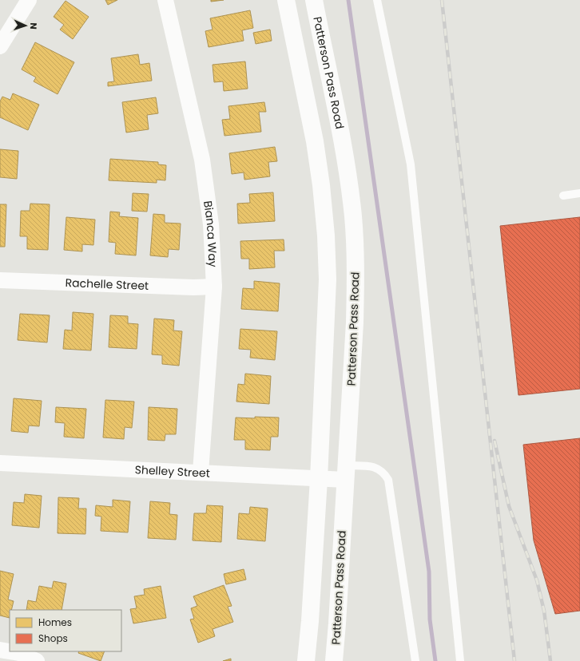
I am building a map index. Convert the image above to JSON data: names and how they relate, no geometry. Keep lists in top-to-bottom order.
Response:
{
  "streets": {
    "main road": ["Patterson Pass Road"],
    "street": ["Bianca Way", "Rachelle Street", "Shelley Street"]
  },
  "crossings": [
    ["Patterson Pass Road", "Shelley Street"],
    ["Bianca Way", "Rachelle Street"],
    ["Bianca Way", "Shelley Street"]
  ],
  "legend": ["Homes", "Shops"],
  "north": "right"
}
